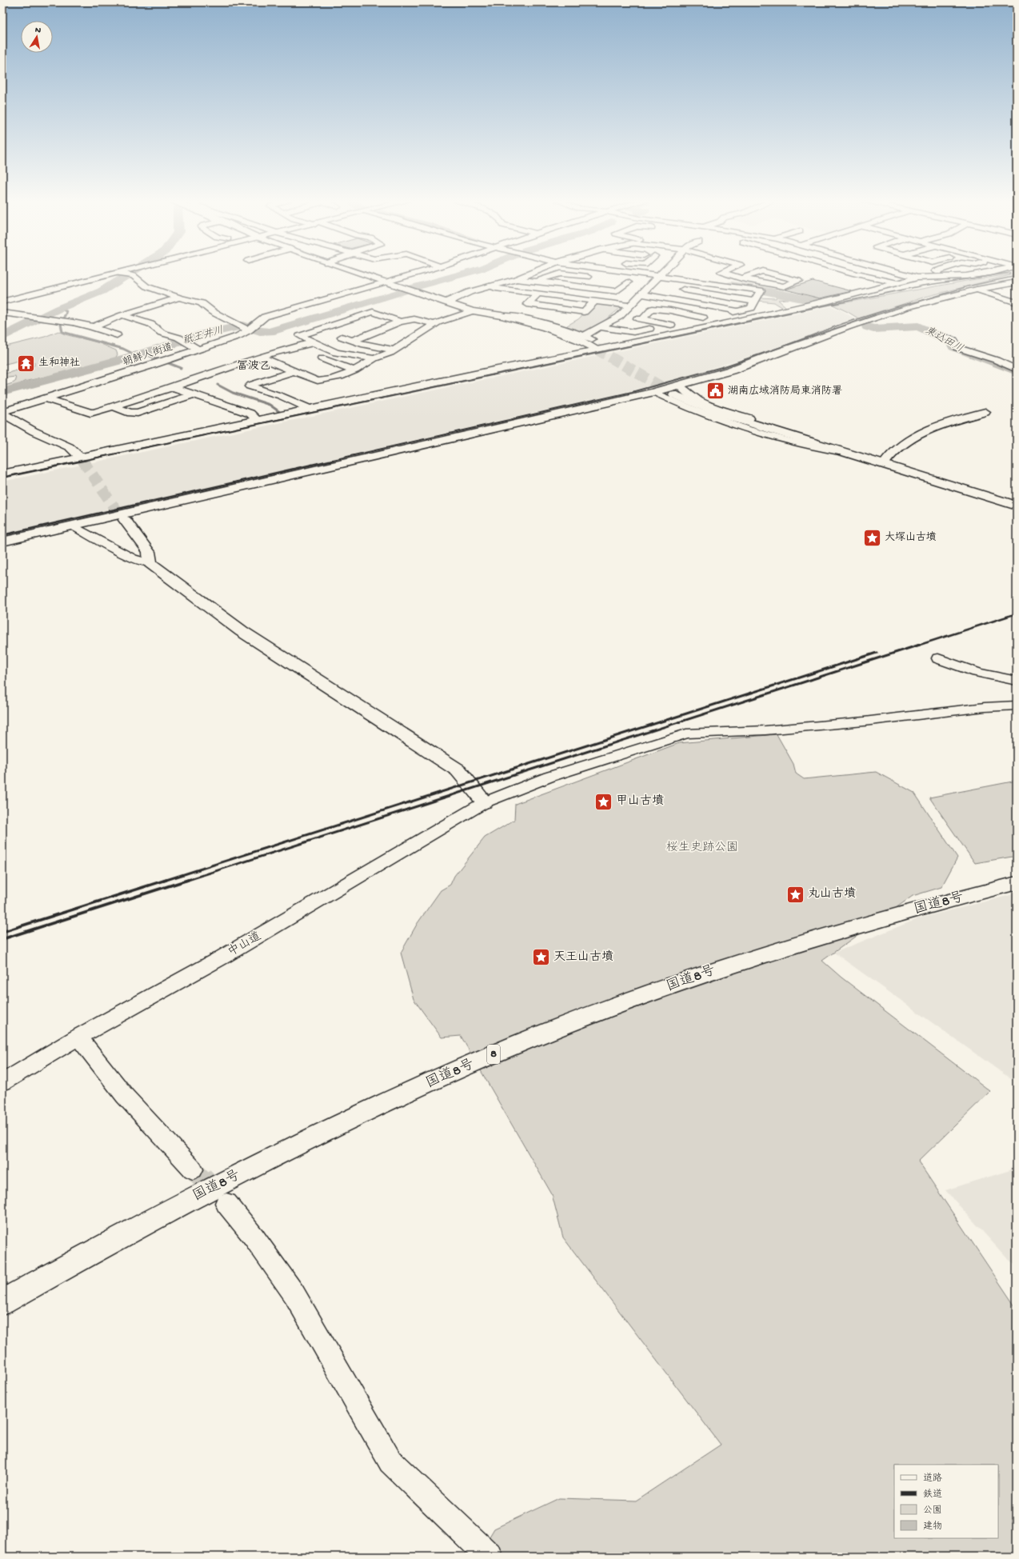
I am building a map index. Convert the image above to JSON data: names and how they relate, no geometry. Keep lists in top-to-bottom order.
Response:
{
  "streets": {
    "main road": ["国道8号", "8"],
    "street": ["朝鮮人街道", "中山道"]
  },
  "districts": ["冨波乙"],
  "water": ["祇王井川", "東込田川"],
  "parks": ["桜生史跡公園"],
  "places": {
    "temple": ["生和神社"],
    "public building": ["湖南広域消防局東消防署"],
    "place": [
      "大塚山古墳",
      "甲山古墳",
      "丸山古墳",
      "天王山古墳"
    ]
  },
  "legend": [
    "道路",
    "鉄道",
    "公園",
    "建物"
  ],
  "north": "top"
}
